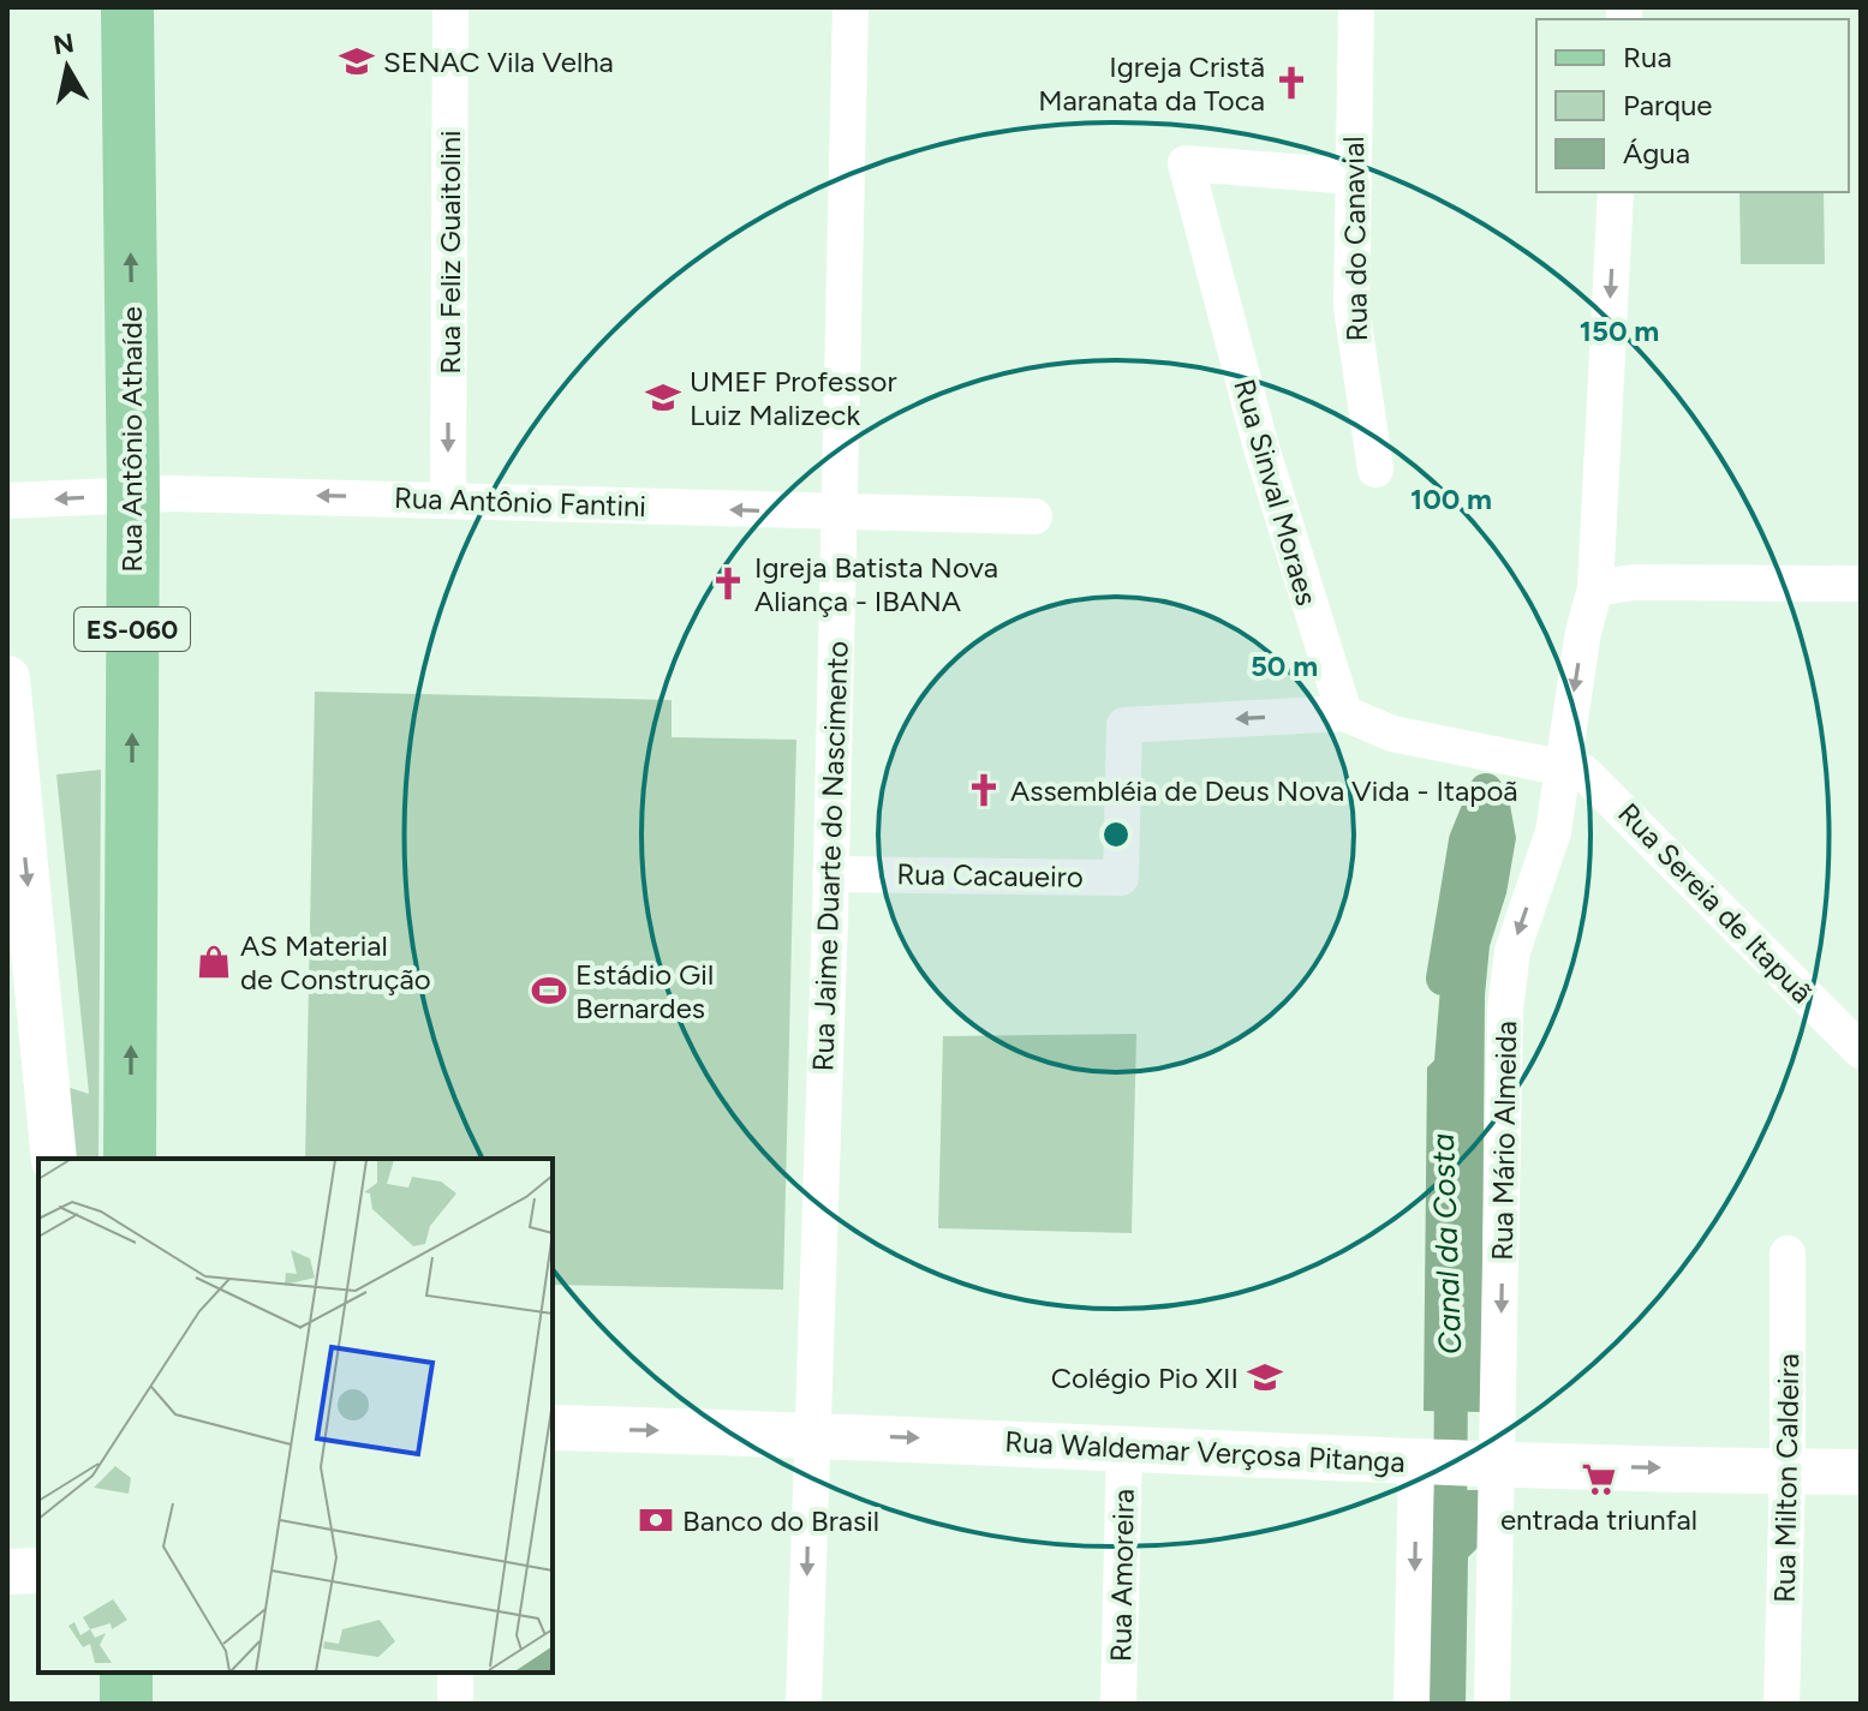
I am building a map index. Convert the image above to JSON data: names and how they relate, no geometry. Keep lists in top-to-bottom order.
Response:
{
  "streets": {
    "main road": ["Rua Antônio Athaíde", "ES-060"],
    "street": [
      "Rua do Canavial",
      "Rua Feliz Guaitolini",
      "Rua Sinval Moraes",
      "Rua Antônio Fantini",
      "Rua Jaime Duarte do Nascimento",
      "Rua Cacaueiro",
      "Rua Sereia de Itapuã",
      "Rua Mário Almeida",
      "Rua Waldemar Verçosa Pitanga",
      "Rua Milton Caldeira",
      "Rua Amoreira"
    ]
  },
  "crossings": [
    ["Rua do Canavial", "Rua Sinval Moraes"],
    ["Rua Feliz Guaitolini", "Rua Antônio Fantini"],
    ["Rua Antônio Athaíde", "Rua Antônio Fantini"],
    ["Rua Sinval Moraes", "Rua Cacaueiro"],
    ["Rua Antônio Fantini", "Rua Jaime Duarte do Nascimento"],
    ["Rua Jaime Duarte do Nascimento", "Rua Cacaueiro"],
    ["Rua Jaime Duarte do Nascimento", "Rua Waldemar Verçosa Pitanga"],
    ["Rua Sereia de Itapuã", "Rua Mário Almeida"],
    ["Rua Mário Almeida", "Rua Waldemar Verçosa Pitanga"],
    ["Rua Waldemar Verçosa Pitanga", "Rua Milton Caldeira"],
    ["Rua Waldemar Verçosa Pitanga", "Rua Amoreira"]
  ],
  "one_way": [
    "Rua Feliz Guaitolini",
    "Rua Antônio Athaíde",
    "Rua Antônio Fantini",
    "Rua Cacaueiro",
    "Rua Mário Almeida",
    "Rua Waldemar Verçosa Pitanga"
  ],
  "water": ["Canal da Costa"],
  "places": {
    "school or university": ["SENAC Vila Velha", "UMEF Professor Luiz Malizeck", "Colégio Pio XII"],
    "church": ["Igreja Cristã Maranata da Toca", "Igreja Batista Nova Aliança - IBANA", "Assembléia de Deus Nova Vida - Itapoã"],
    "shop": ["AS Material de Construção"],
    "sports": ["Estádio Gil Bernardes"],
    "supermarket": ["entrada triunfal"],
    "bank": ["Banco do Brasil"]
  },
  "legend": ["Rua", "Parque", "Água"],
  "north": "top",
  "rings": ["150 m", "100 m", "50 m"]
}
